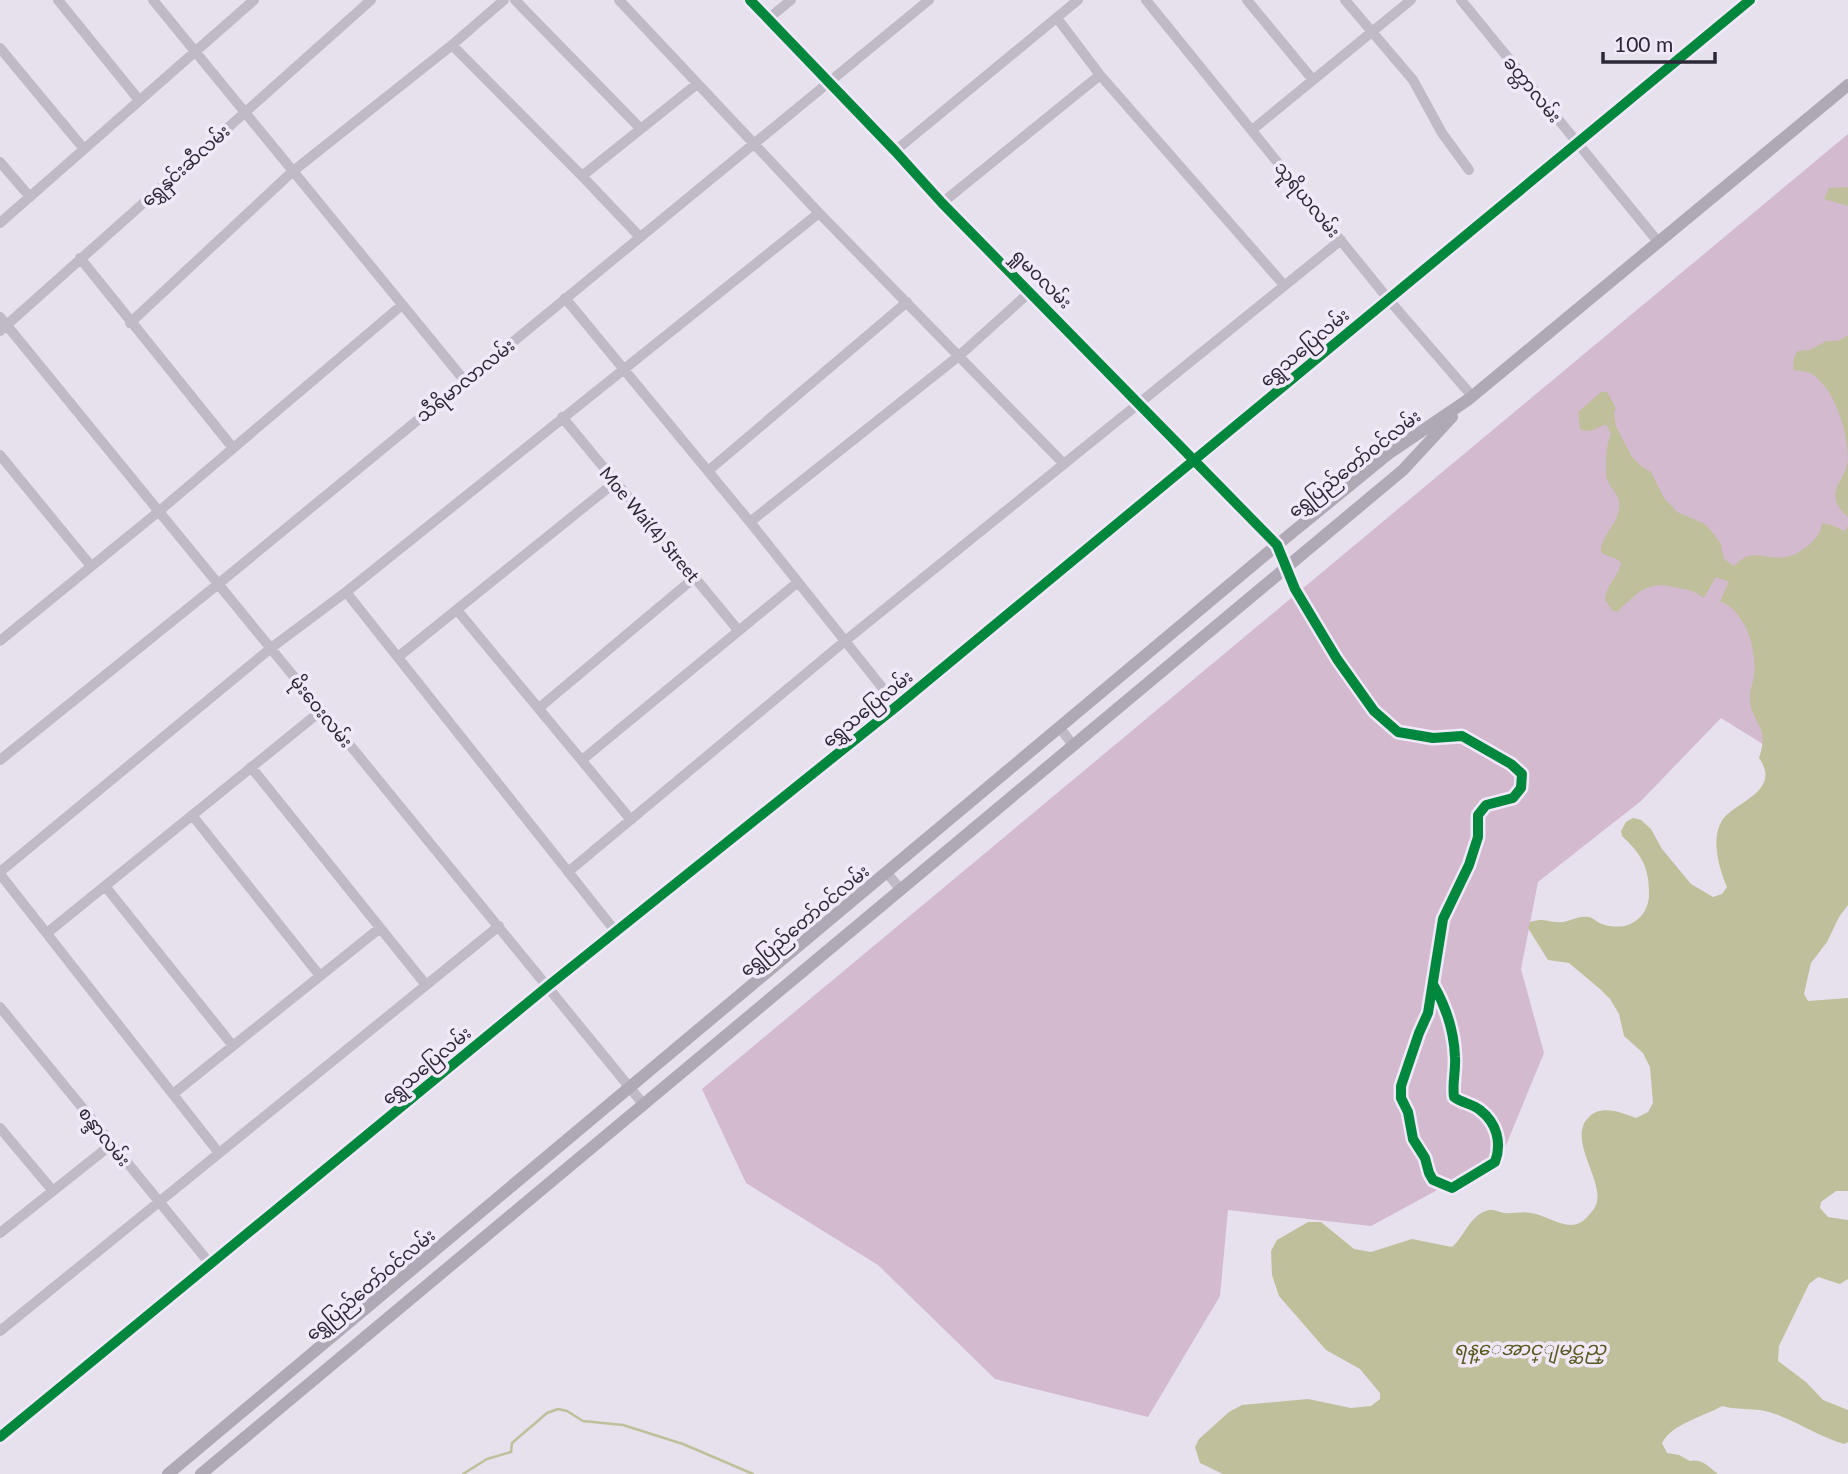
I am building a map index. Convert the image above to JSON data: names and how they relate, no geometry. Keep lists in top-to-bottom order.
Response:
{
  "streets": {
    "main road": ["ရွှေပြည်တော်ဝင်လမ်း"],
    "street": [
      "ခတ္တာလမ်း",
      "ရွှေနှင်းဆီလမ်း",
      "သူရိယလမ်း",
      "ရှုမဝလမ်း",
      "ရွှေသပြေလမ်း",
      "သီရိမာလာလမ်း",
      "Moe Wai(4) Street",
      "မိုးဝေးလမ်း",
      "စန္ဒာလမ်း"
    ]
  },
  "crossings": [
    ["ခတ္တာလမ်း", "ရွှေသပြေလမ်း"],
    ["ခတ္တာလမ်း", "ရွှေပြည်တော်ဝင်လမ်း"],
    ["ရွှေနှင်းဆီလမ်း", "မိုးဝေးလမ်း"],
    ["သူရိယလမ်း", "ရွှေသပြေလမ်း"],
    ["သူရိယလမ်း", "ရွှေပြည်တော်ဝင်လမ်း"],
    ["ရှုမဝလမ်း", "ရွှေသပြေလမ်း"],
    ["ရှုမဝလမ်း", "သီရိမာလာလမ်း"],
    ["ရှုမဝလမ်း", "ရွှေပြည်တော်ဝင်လမ်း"],
    ["ရွှေသပြေလမ်း", "မိုးဝေးလမ်း"],
    ["ရွှေသပြေလမ်း", "စန္ဒာလမ်း"],
    ["သီရိမာလာလမ်း", "မိုးဝေးလမ်း"],
    ["ရွှေပြည်တော်ဝင်လမ်း", "မိုးဝေးလမ်း"]
  ],
  "water": ["ရန္ေအာင္ျမင္ဆည္"],
  "scale_bar": "100 m"
}
